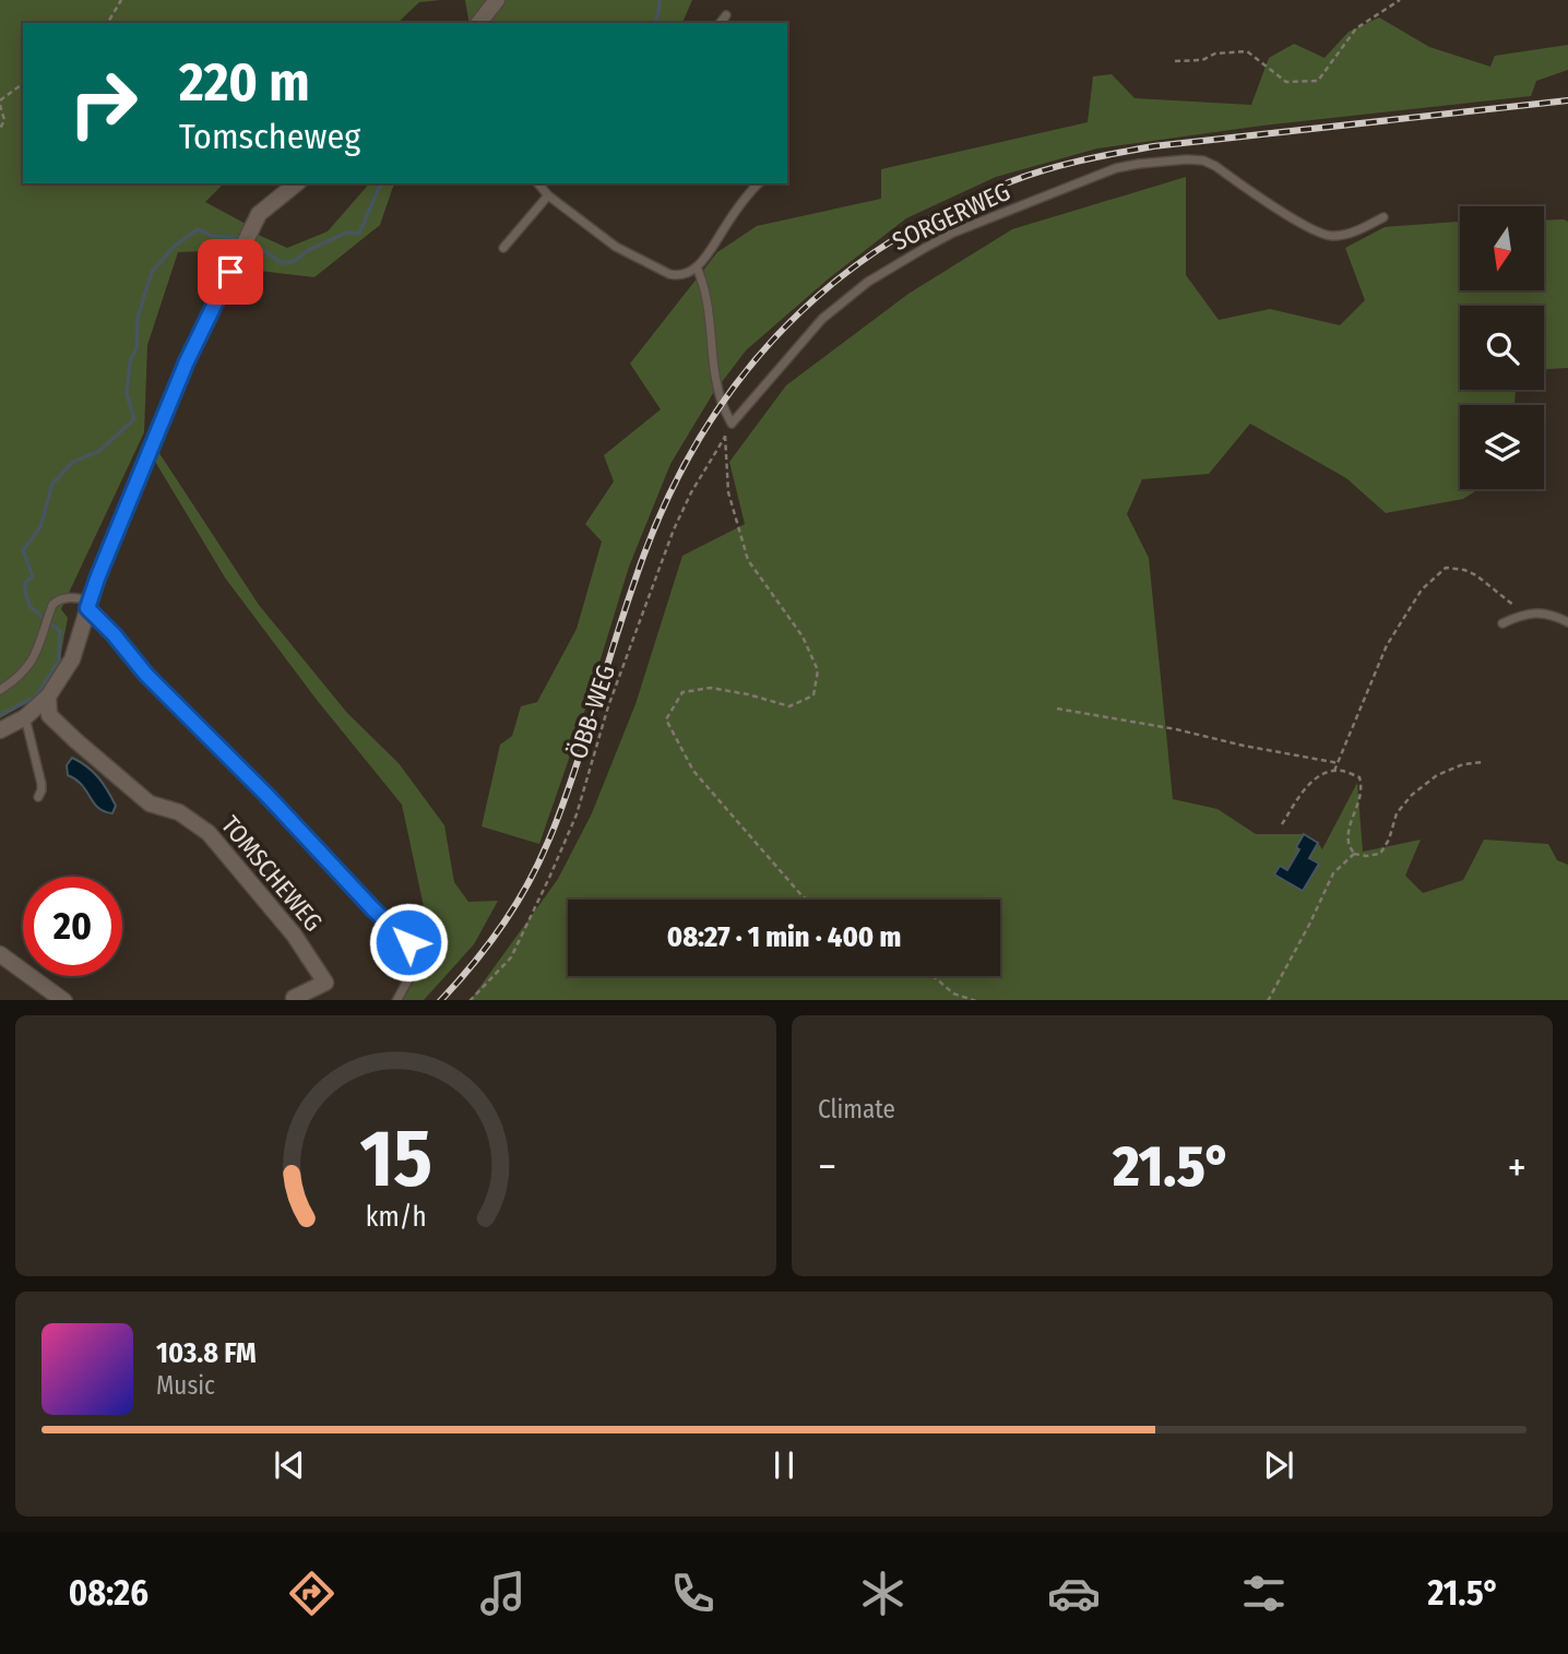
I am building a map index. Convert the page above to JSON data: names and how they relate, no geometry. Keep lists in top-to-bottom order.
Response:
{
  "streets": {
    "street": ["TOMSCHEWEG"],
    "lane": ["SORGERWEG"],
    "path": ["ÖBB-WEG"]
  },
  "north": "bottom",
  "page": {
    "turn": ["220 m", "Tomscheweg"],
    "limit": "20",
    "trip": "08:27 · 1 min · 400 m",
    "tile": "Climate",
    "heat": ["−", "21.5°", "+"],
    "song": ["103.8 FM", "Music"],
    "tabs": ["08:26", "21.5°"],
    "gauge": ["15", "km/h"]
  }
}
